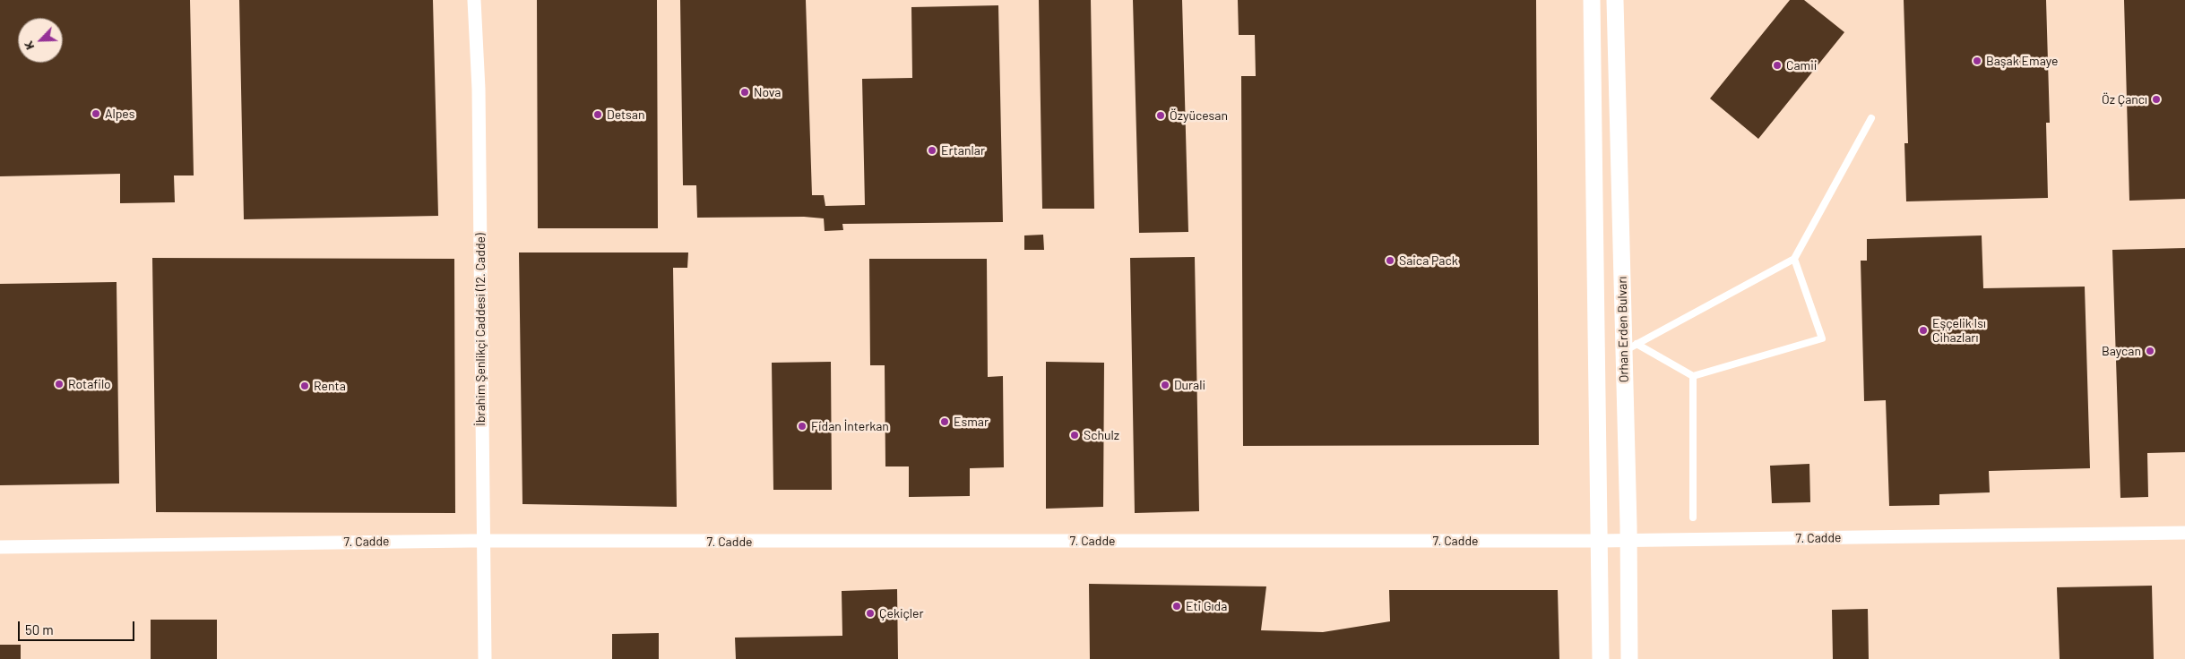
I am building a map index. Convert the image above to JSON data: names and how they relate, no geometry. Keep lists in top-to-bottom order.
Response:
{
  "streets": {
    "street": ["İbrahim Şenlikçi Caddesi (12. Cadde)", "Orhan Erden Bulvarı", "7. Cadde"]
  },
  "crossings": [
    ["İbrahim Şenlikçi Caddesi (12. Cadde)", "7. Cadde"],
    ["Orhan Erden Bulvarı", "7. Cadde"]
  ],
  "places": [
    "Başak Emaye",
    "Camii",
    "Nova",
    "Öz Çancı",
    "Alpes",
    "Detsan",
    "Özyücesan",
    "Ertanlar",
    "Saica Pack",
    "Eşçelik Isı Cihazları",
    "Baycan",
    "Rotafilo",
    "Durali",
    "Renta",
    "Esmar",
    "Fidan İnterkan",
    "Schulz",
    "Eti Gıda",
    "Çekiçler"
  ],
  "scale_bar": "50 m",
  "north": "bottom left"
}
